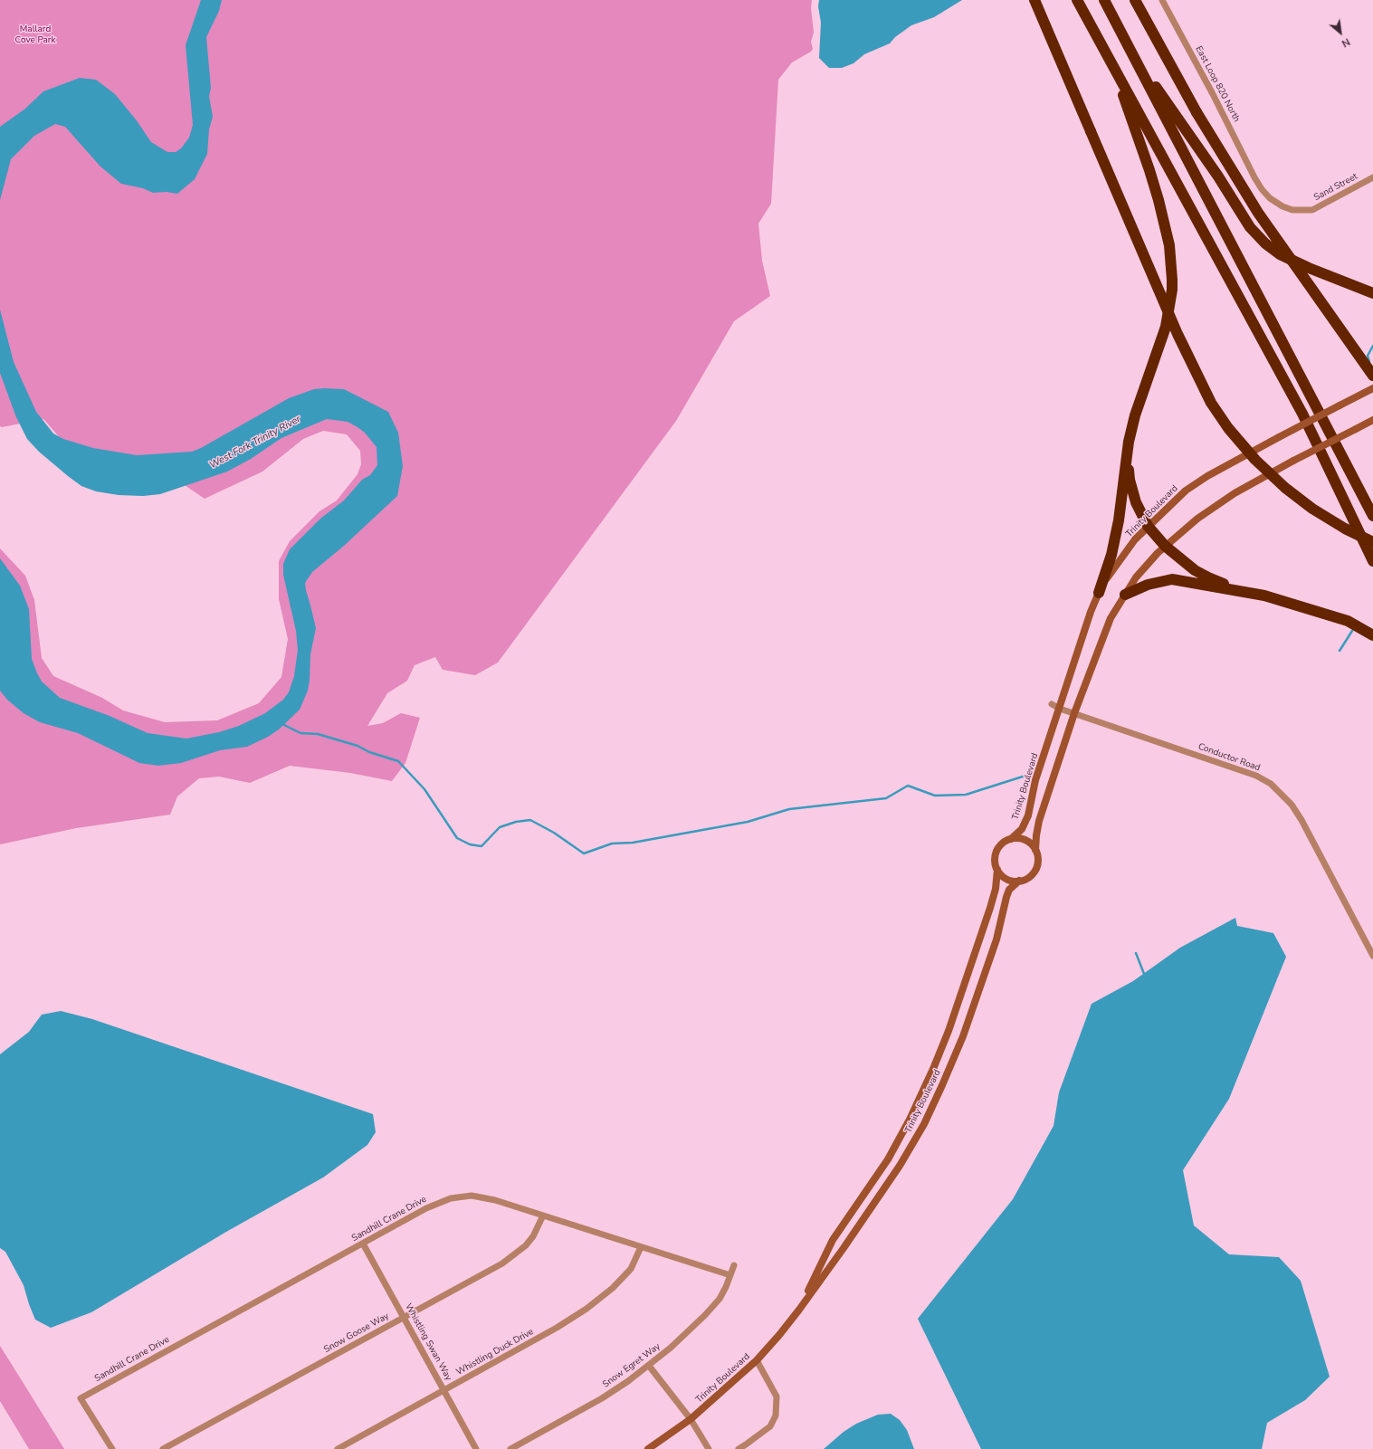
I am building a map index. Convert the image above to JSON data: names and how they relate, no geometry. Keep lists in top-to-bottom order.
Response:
{
  "streets": {
    "main road": ["Trinity Boulevard"],
    "street": [
      "East Loop 820 North",
      "Sand Street",
      "Conductor Road",
      "Sandhill Crane Drive",
      "Snow Goose Way",
      "Whistling Swan Way",
      "Whistling Duck Drive",
      "Snow Egret Way"
    ]
  },
  "crossings": [
    ["East Loop 820 North", "Sand Street"],
    ["Trinity Boulevard", "Conductor Road"],
    ["Sandhill Crane Drive", "Snow Goose Way"],
    ["Sandhill Crane Drive", "Whistling Swan Way"],
    ["Sandhill Crane Drive", "Whistling Duck Drive"],
    ["Sandhill Crane Drive", "Snow Egret Way"],
    ["Snow Goose Way", "Whistling Swan Way"],
    ["Whistling Swan Way", "Whistling Duck Drive"]
  ],
  "water": ["West Fork Trinity River"],
  "parks": ["Mallard Cove Park"],
  "north": "bottom right"
}
